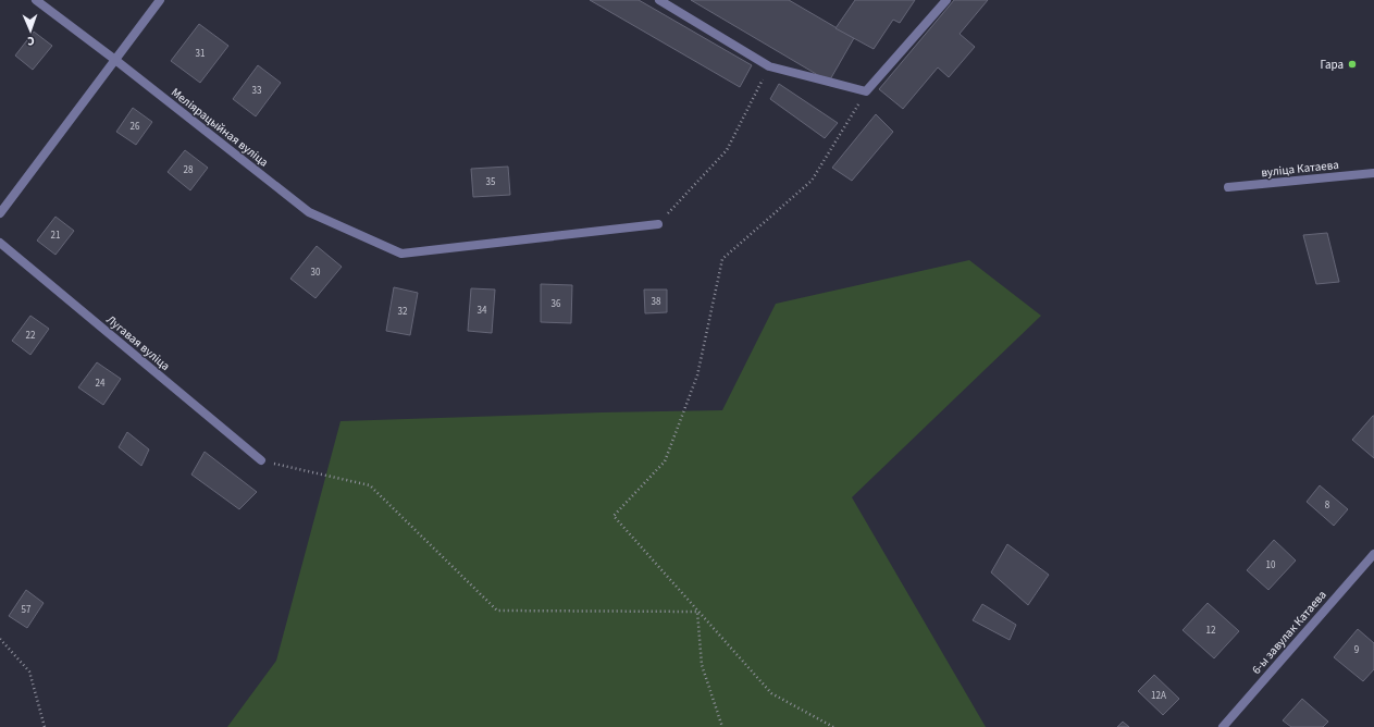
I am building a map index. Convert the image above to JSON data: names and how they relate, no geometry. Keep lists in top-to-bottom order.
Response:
{
  "streets": {
    "street": [
      "Меліярацыйная вуліца",
      "вуліца Катаева",
      "Лугавая вуліца",
      "6-ы завулак Катаева"
    ]
  },
  "places": ["Гара"],
  "house_numbers": [
    "31",
    "33",
    "26",
    "28",
    "35",
    "21",
    "30",
    "38",
    "36",
    "34",
    "32",
    "22",
    "24",
    "8",
    "10",
    "57",
    "12",
    "9",
    "12А"
  ],
  "north": "bottom"
}
